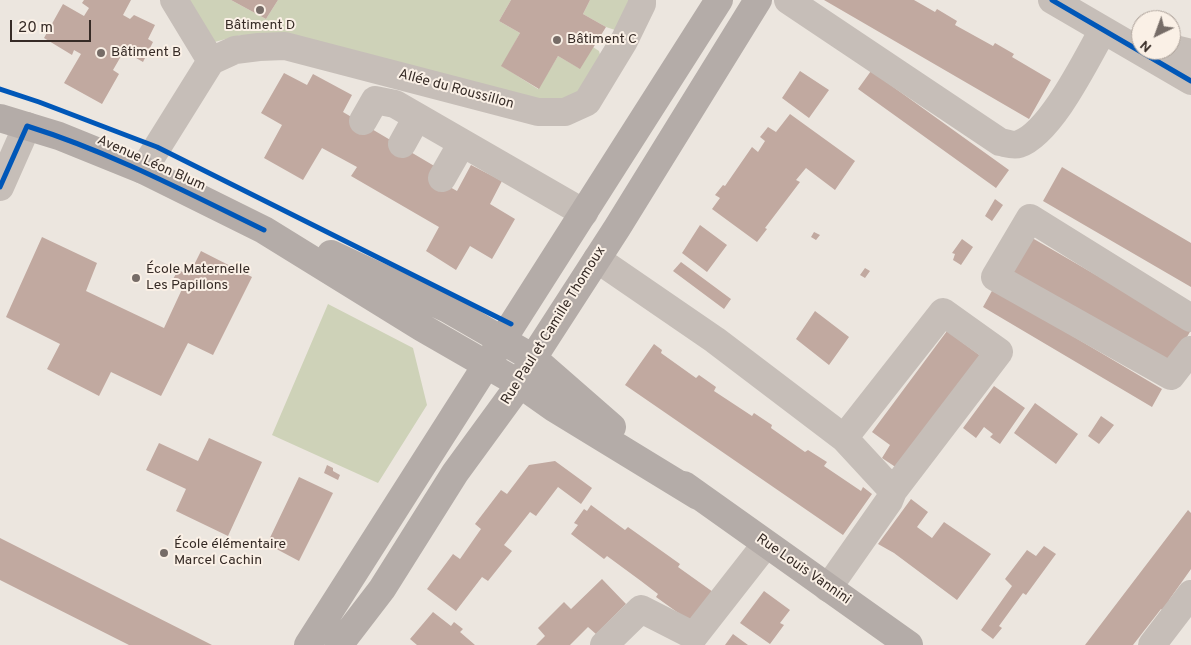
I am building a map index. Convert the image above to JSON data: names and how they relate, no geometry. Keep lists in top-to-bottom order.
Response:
{
  "streets": {
    "main road": ["Avenue Léon Blum", "Rue Paul et Camille Thomoux", "Rue Louis Vannini"],
    "street": ["Allée du Roussillon"]
  },
  "crossings": [
    ["Avenue Léon Blum", "Rue Paul et Camille Thomoux"],
    ["Avenue Léon Blum", "Rue Louis Vannini"],
    ["Rue Paul et Camille Thomoux", "Rue Louis Vannini"]
  ],
  "places": [
    "Bâtiment D",
    "Bâtiment C",
    "Bâtiment B",
    "École Maternelle Les Papillons",
    "École élémentaire Marcel Cachin"
  ],
  "scale_bar": "20 m",
  "north": "bottom left"
}
